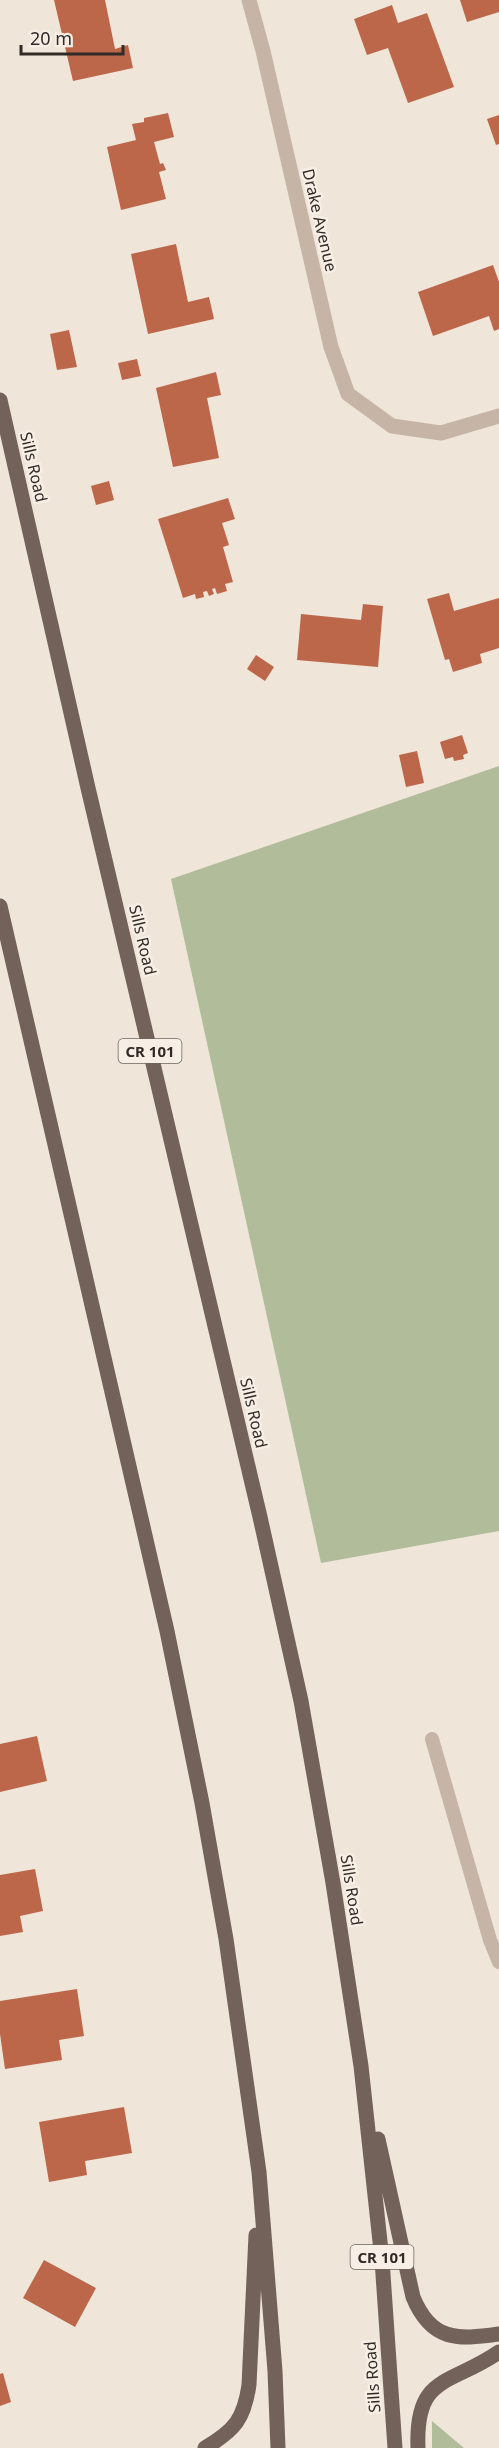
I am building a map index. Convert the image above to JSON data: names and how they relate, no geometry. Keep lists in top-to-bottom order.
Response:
{
  "streets": {
    "main road": ["Sills Road", "CR 101"],
    "street": ["Drake Avenue"]
  },
  "scale_bar": "20 m"
}
